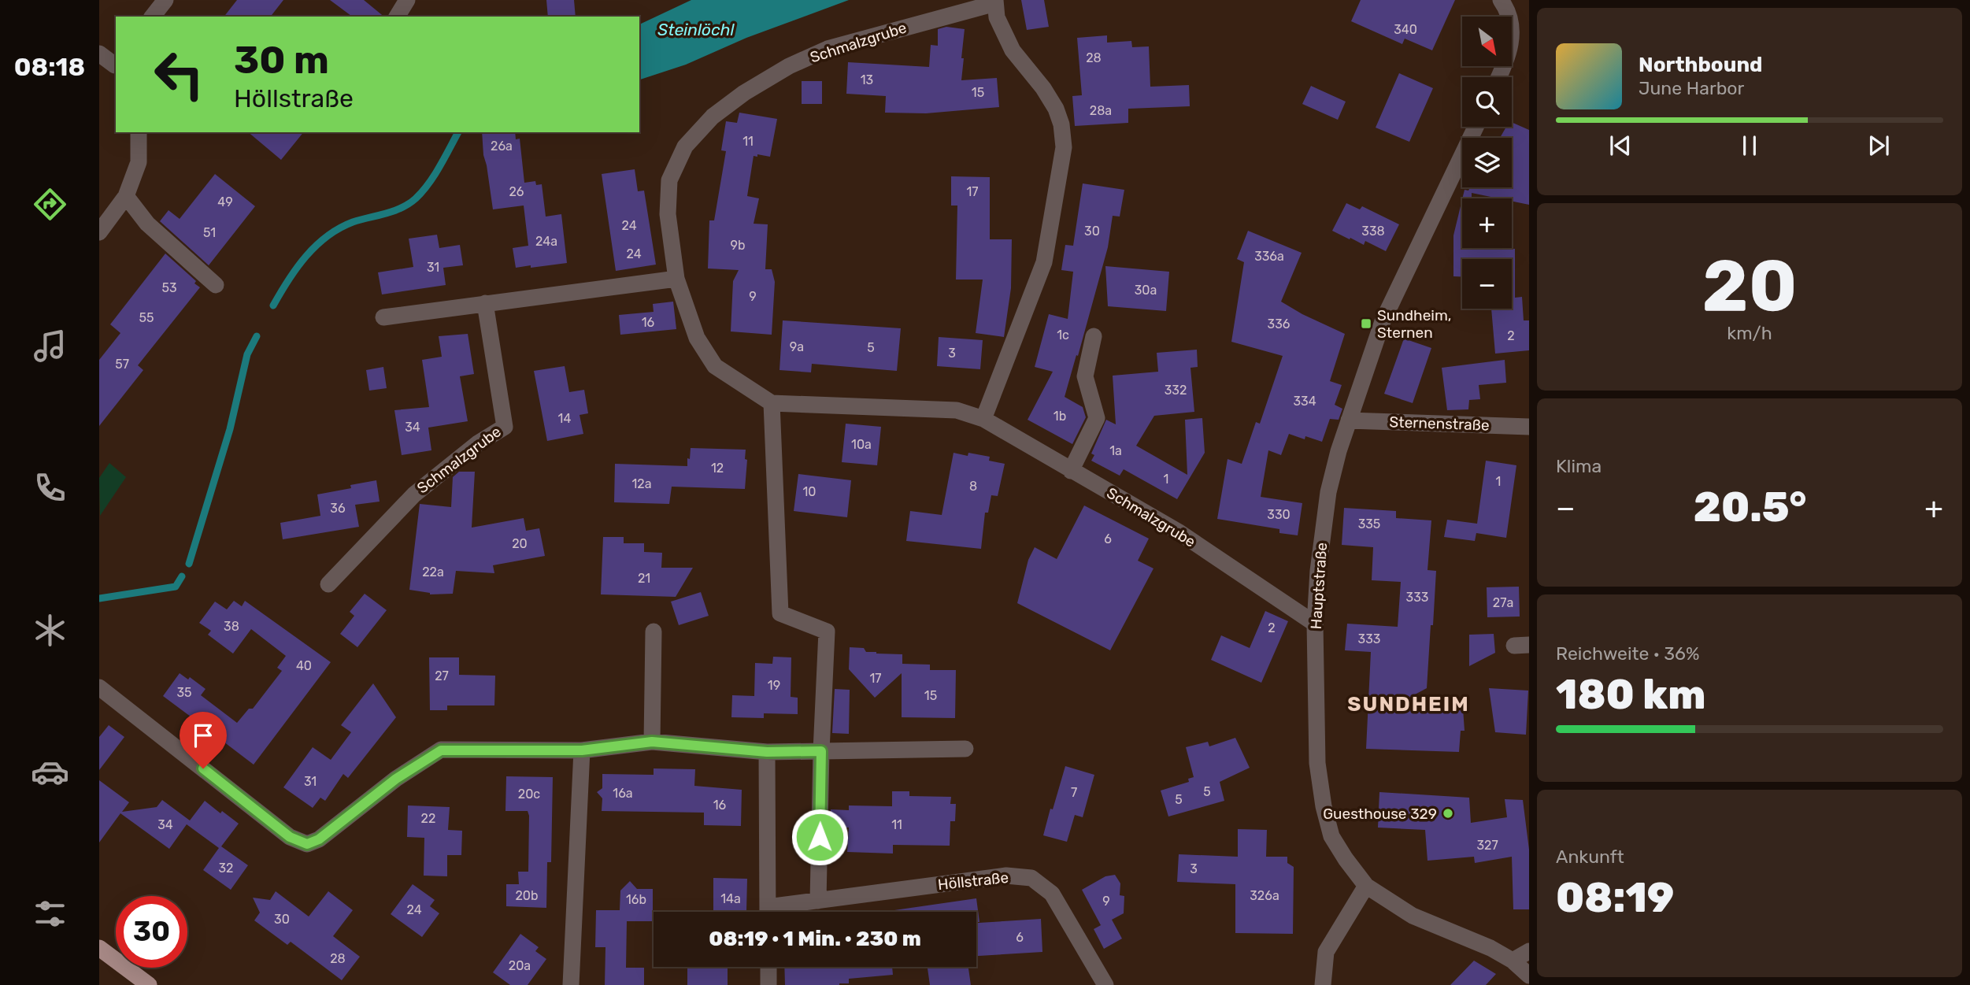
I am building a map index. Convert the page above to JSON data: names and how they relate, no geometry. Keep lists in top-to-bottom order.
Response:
{
  "streets": {
    "street": [
      "Schmalzgrube",
      "Sternenstraße",
      "Hauptstraße",
      "Höllstraße"
    ]
  },
  "crossings": [
    ["Schmalzgrube", "Hauptstraße"],
    ["Sternenstraße", "Hauptstraße"]
  ],
  "districts": ["SUNDHEIM"],
  "water": ["Steinlöchl"],
  "places": {
    "transit": ["Sundheim, Sternen"],
    "other": ["Guesthouse 329"]
  },
  "house_numbers": [
    "340",
    "28",
    "13",
    "15",
    "28a",
    "11",
    "26a",
    "26",
    "17",
    "49",
    "24",
    "30",
    "338",
    "51",
    "24a",
    "9b",
    "24",
    "336a",
    "31",
    "53",
    "30a",
    "9",
    "55",
    "16",
    "336",
    "1c",
    "2",
    "9a",
    "5",
    "3",
    "57",
    "332",
    "334",
    "1b",
    "14",
    "34",
    "10a",
    "1a",
    "12",
    "1",
    "1",
    "12a",
    "8",
    "10",
    "36",
    "330",
    "335",
    "6",
    "20",
    "22a",
    "21",
    "333",
    "27a",
    "38",
    "2",
    "333",
    "40",
    "27",
    "17",
    "19",
    "35",
    "15",
    "31",
    "5",
    "7",
    "16a",
    "20c",
    "5",
    "16",
    "22",
    "34",
    "11",
    "327",
    "32",
    "3",
    "20b",
    "326a",
    "14a",
    "16b",
    "9",
    "24",
    "30",
    "6",
    "28",
    "20a"
  ],
  "north": "bottom right",
  "page": {
    "tabs": "08:18",
    "map_buttons": ["+", "−"],
    "turn": ["30 m", "Höllstraße"],
    "song": ["Northbound", "June Harbor"],
    "tile": [
      ["20", "km/h"],
      "Klima",
      ["Reichweite · 36%", "180 km"],
      ["Ankunft", "08:19"]
    ],
    "heat": ["−", "20.5°", "+"],
    "limit": "30",
    "trip": "08:19 · 1 Min. · 230 m"
  }
}
